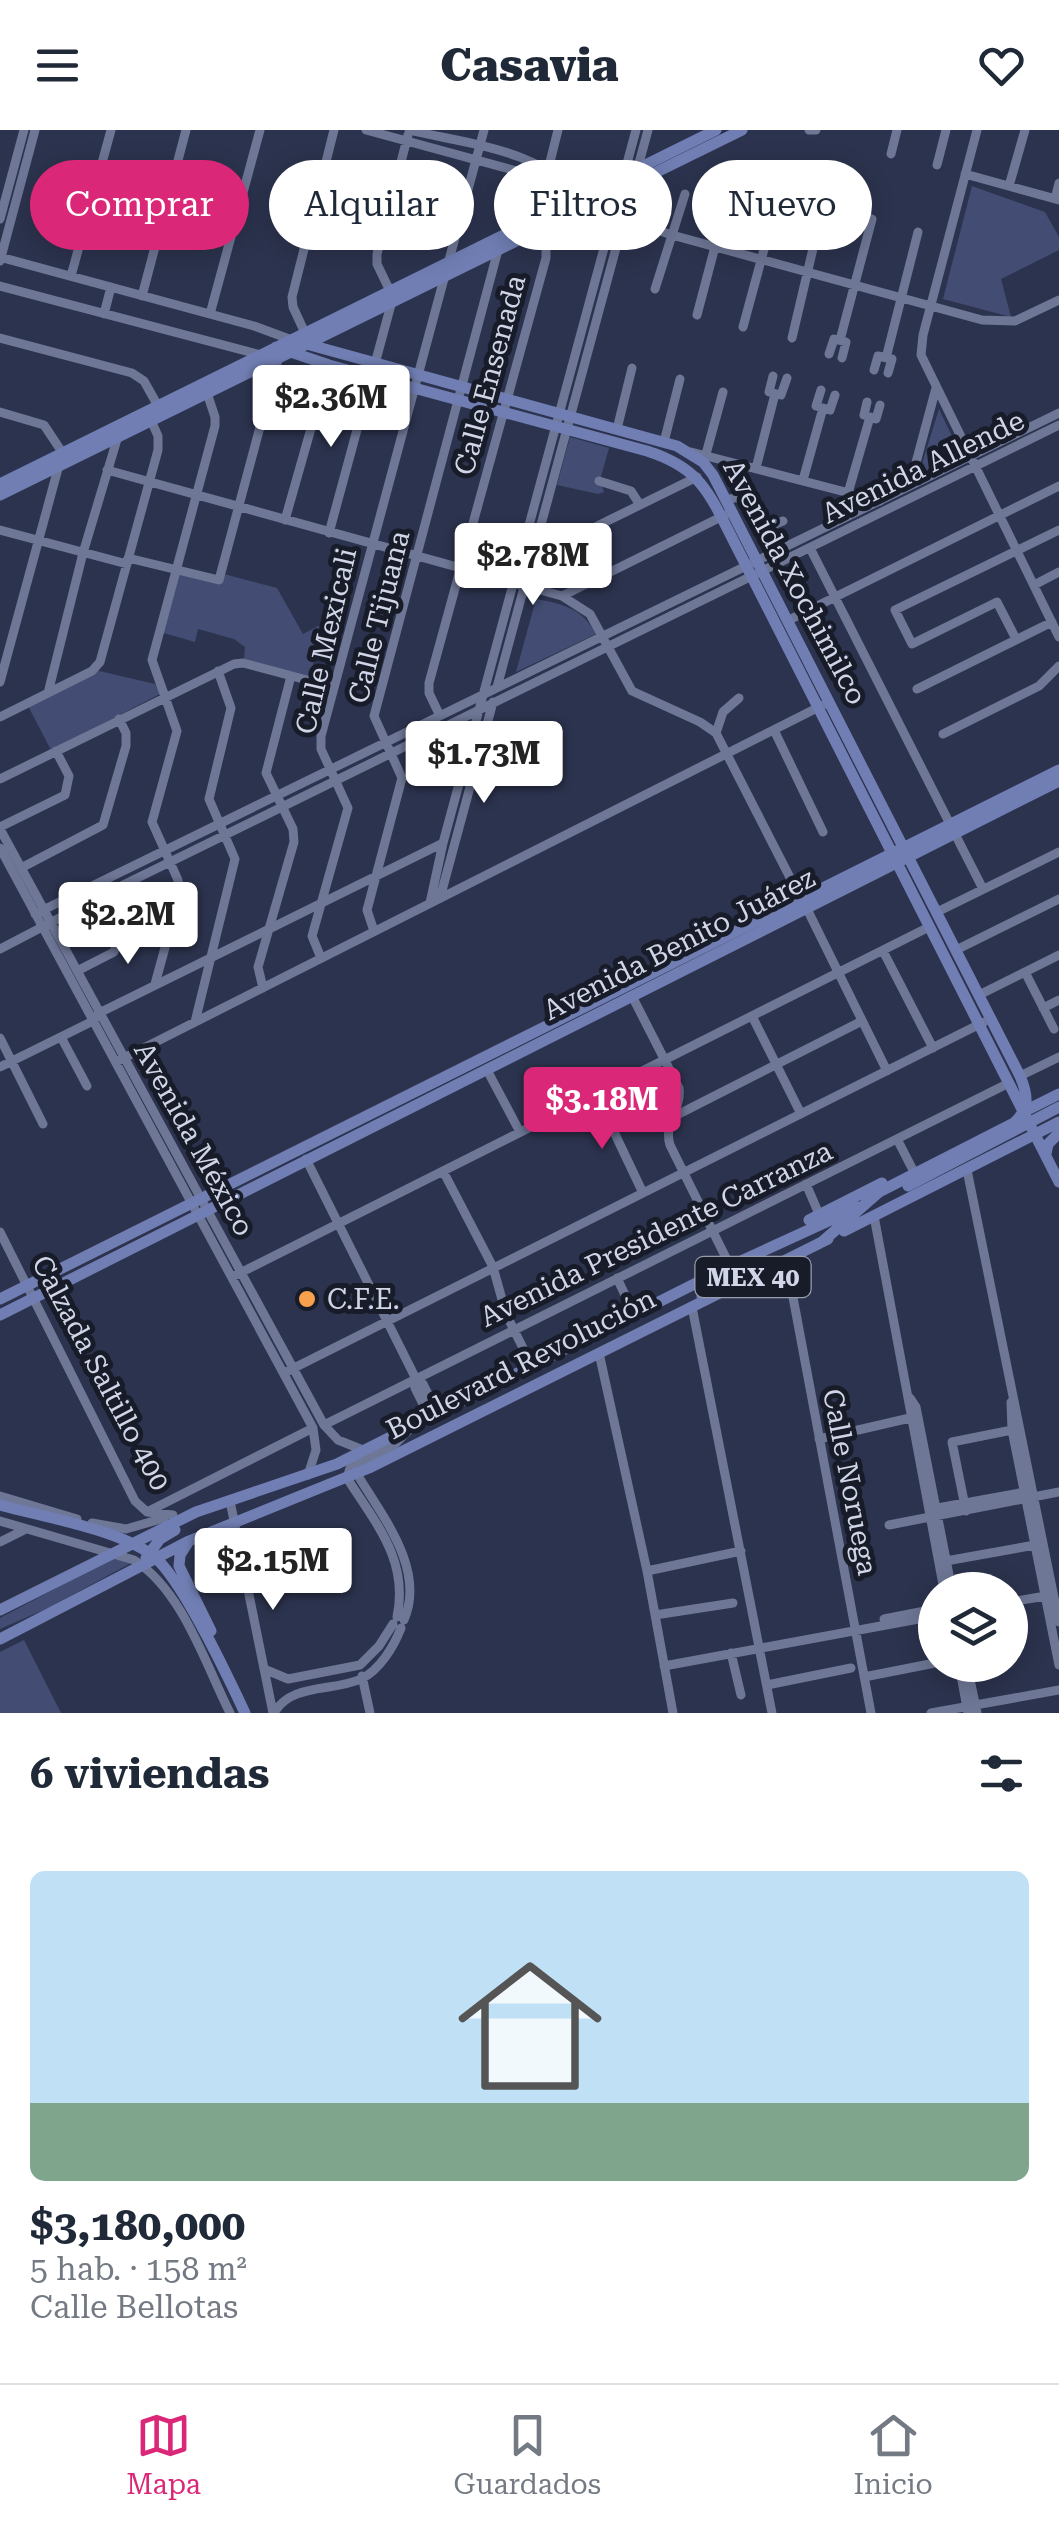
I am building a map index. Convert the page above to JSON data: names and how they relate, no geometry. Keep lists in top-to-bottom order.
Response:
{
  "streets": {
    "main road": [
      "Avenida Xochimilco",
      "Avenida Benito Juárez",
      "MEX 40",
      "Boulevard Revolución"
    ],
    "street": [
      "Calle Ensenada",
      "Avenida Allende",
      "Calle Tijuana",
      "Calle Mexicali",
      "Avenida México",
      "Avenida Presidente Carranza",
      "Calzada Saltillo 400",
      "Calle Noruega"
    ]
  },
  "crossings": [
    ["Calle Ensenada", "Avenida Allende"],
    ["Calle Ensenada", "Avenida Xochimilco"],
    ["Avenida Allende", "Avenida Xochimilco"],
    ["Avenida Allende", "Calle Tijuana"],
    ["Avenida Allende", "Calle Mexicali"],
    ["Avenida Allende", "Avenida México"],
    ["Avenida Xochimilco", "Calle Tijuana"],
    ["Avenida Xochimilco", "Calle Mexicali"],
    ["Avenida Xochimilco", "Avenida Benito Juárez"],
    ["Avenida Xochimilco", "Avenida Presidente Carranza"],
    ["Avenida Xochimilco", "MEX 40"],
    ["Avenida Xochimilco", "Boulevard Revolución"],
    ["Avenida Benito Juárez", "Avenida México"],
    ["Avenida Benito Juárez", "Calzada Saltillo 400"],
    ["Avenida México", "Avenida Presidente Carranza"],
    ["MEX 40", "Boulevard Revolución"],
    ["Boulevard Revolución", "Calle Noruega"]
  ],
  "places": ["C.F.E."],
  "page": {
    "header": "Casavia",
    "chip": [
      "Comprar",
      "Alquilar",
      "Filtros",
      "Nuevo"
    ],
    "price": [
      "$2.36M",
      "$2.78M",
      "$1.73M",
      "$2.2M",
      "$3.18M",
      "$2.15M"
    ],
    "heading": "6 viviendas",
    "list": [
      {
        "name": "$3,180,000",
        "note": "5 hab. · 158 m² · Calle Bellotas"
      }
    ],
    "tabs": ["Mapa", "Guardados", "Inicio"]
  }
}
